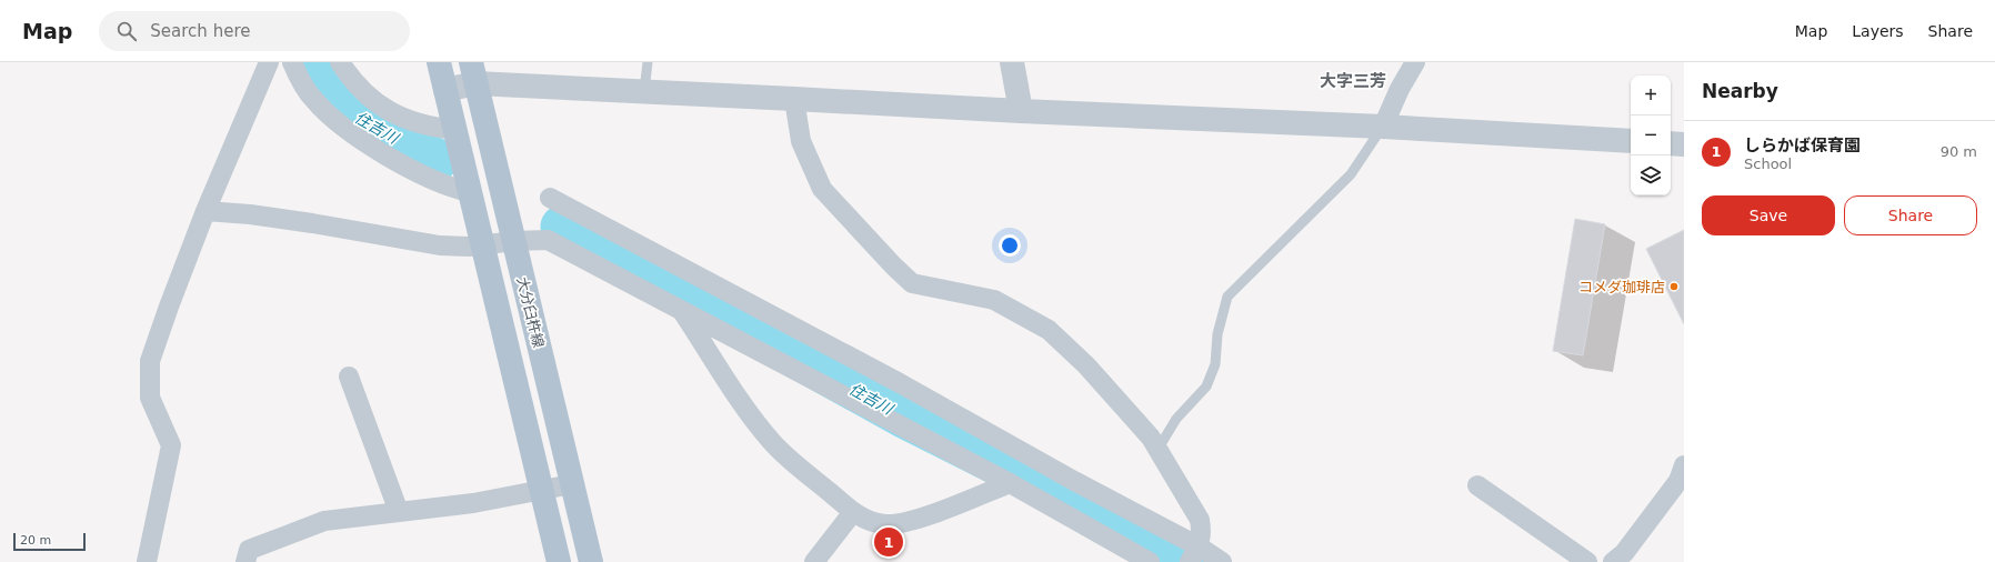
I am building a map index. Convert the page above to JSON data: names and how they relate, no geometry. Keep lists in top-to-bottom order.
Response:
{
  "streets": {
    "main road": ["大分臼杵線"]
  },
  "districts": ["大字三芳"],
  "water": ["住吉川"],
  "places": ["コメダ珈琲店"],
  "scale_bar": "20 m",
  "page": {
    "header": "Map",
    "search": "Search here",
    "nav": ["Map", "Layers", "Share"],
    "heading": "Nearby",
    "map_buttons": ["+", "−"],
    "list": [
      {
        "mark": "1",
        "name": "しらかば保育園",
        "note": "School",
        "value": "90 m"
      }
    ],
    "buttons": ["Save", "Share"],
    "pins": "1",
    "scale": "20 m"
  }
}
